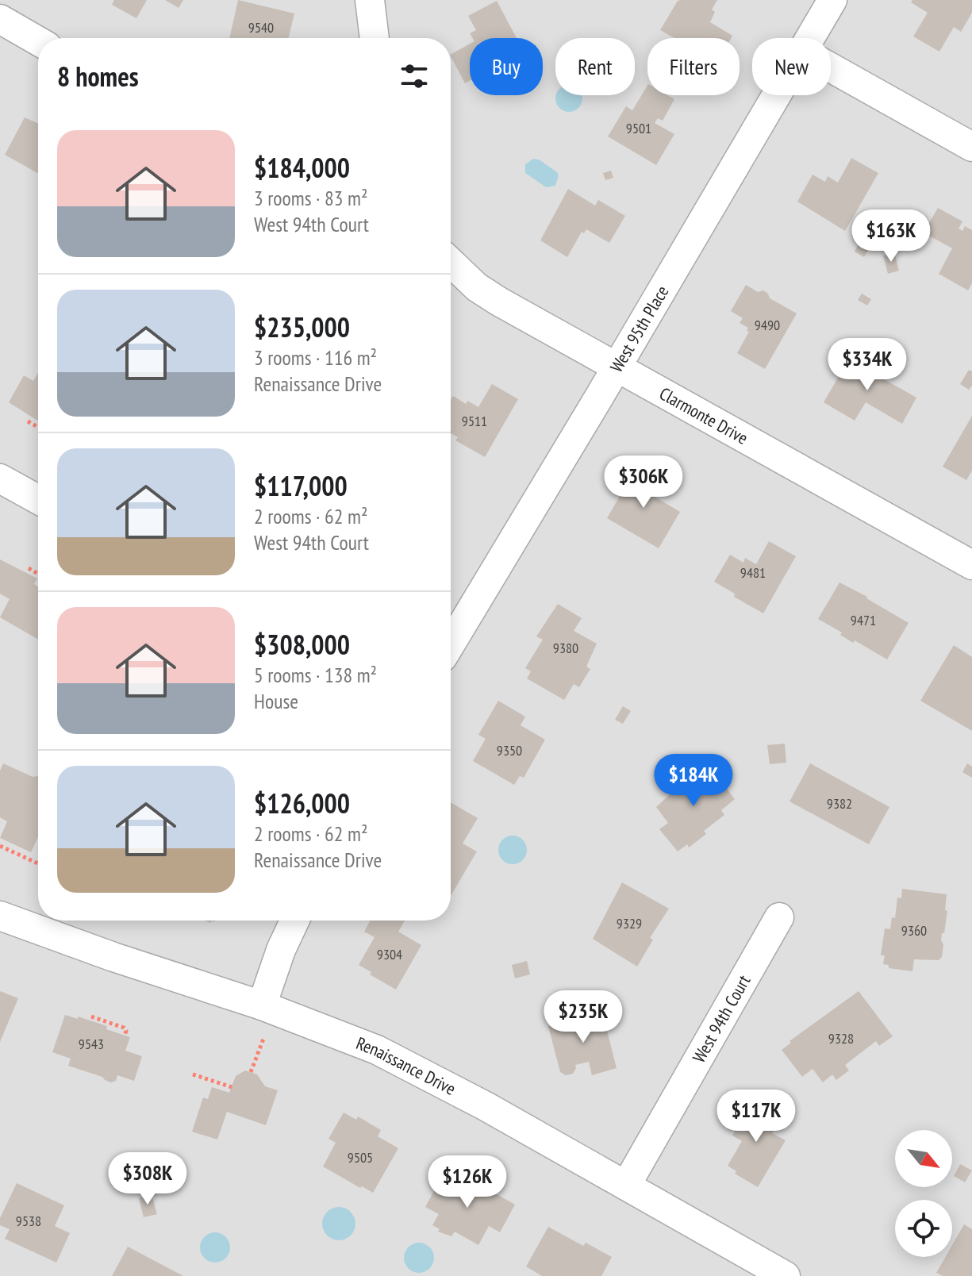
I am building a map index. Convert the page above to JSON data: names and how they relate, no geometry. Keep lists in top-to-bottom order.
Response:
{
  "streets": {
    "street": [
      "West 95th Place",
      "Clarmonte Drive",
      "West 94th Court",
      "Renaissance Drive"
    ]
  },
  "crossings": [
    ["West 95th Place", "Clarmonte Drive"],
    ["West 94th Court", "Renaissance Drive"]
  ],
  "house_numbers": [
    "9540",
    "9501",
    "9490",
    "9511",
    "9481",
    "9471",
    "9380",
    "9350",
    "9382",
    "9329",
    "9360",
    "9304",
    "9328",
    "9543",
    "9505",
    "9538"
  ],
  "north": "bottom right",
  "page": {
    "chip": [
      "Buy",
      "Rent",
      "Filters",
      "New"
    ],
    "heading": "8 homes",
    "list": [
      {
        "name": "$184,000",
        "note": "3 rooms · 83 m² · West 94th Court"
      },
      {
        "name": "$235,000",
        "note": "3 rooms · 116 m² · Renaissance Drive"
      },
      {
        "name": "$117,000",
        "note": "2 rooms · 62 m² · West 94th Court"
      },
      {
        "name": "$308,000",
        "note": "5 rooms · 138 m² · House"
      },
      {
        "name": "$126,000",
        "note": "2 rooms · 62 m² · Renaissance Drive"
      }
    ],
    "price": [
      "$163K",
      "$334K",
      "$306K",
      "$184K",
      "$235K",
      "$117K",
      "$308K",
      "$126K"
    ]
  }
}
